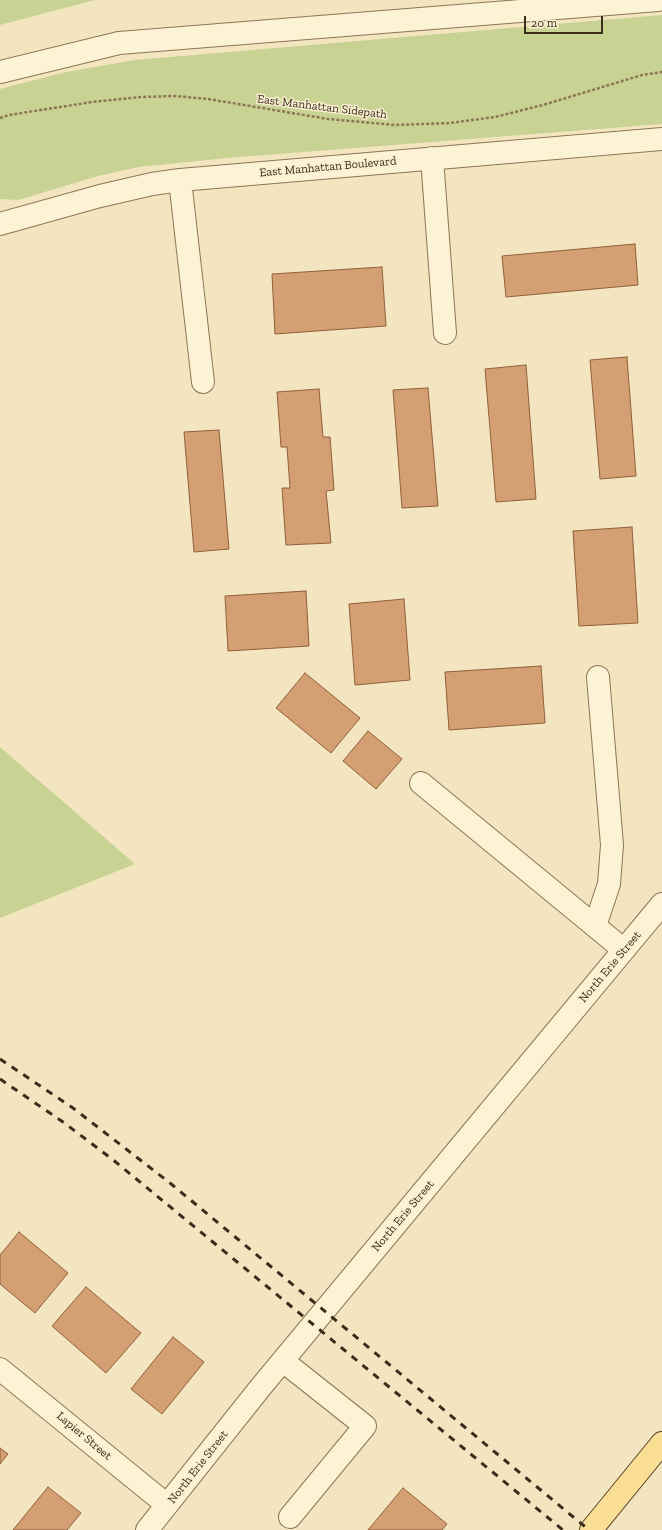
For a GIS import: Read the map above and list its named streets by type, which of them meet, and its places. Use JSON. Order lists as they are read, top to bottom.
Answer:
{
  "streets": {
    "street": ["East Manhattan Boulevard", "North Erie Street", "Lapier Street"],
    "path": ["East Manhattan Sidepath"]
  },
  "crossings": [
    ["North Erie Street", "Lapier Street"]
  ],
  "scale_bar": "20 m"
}
